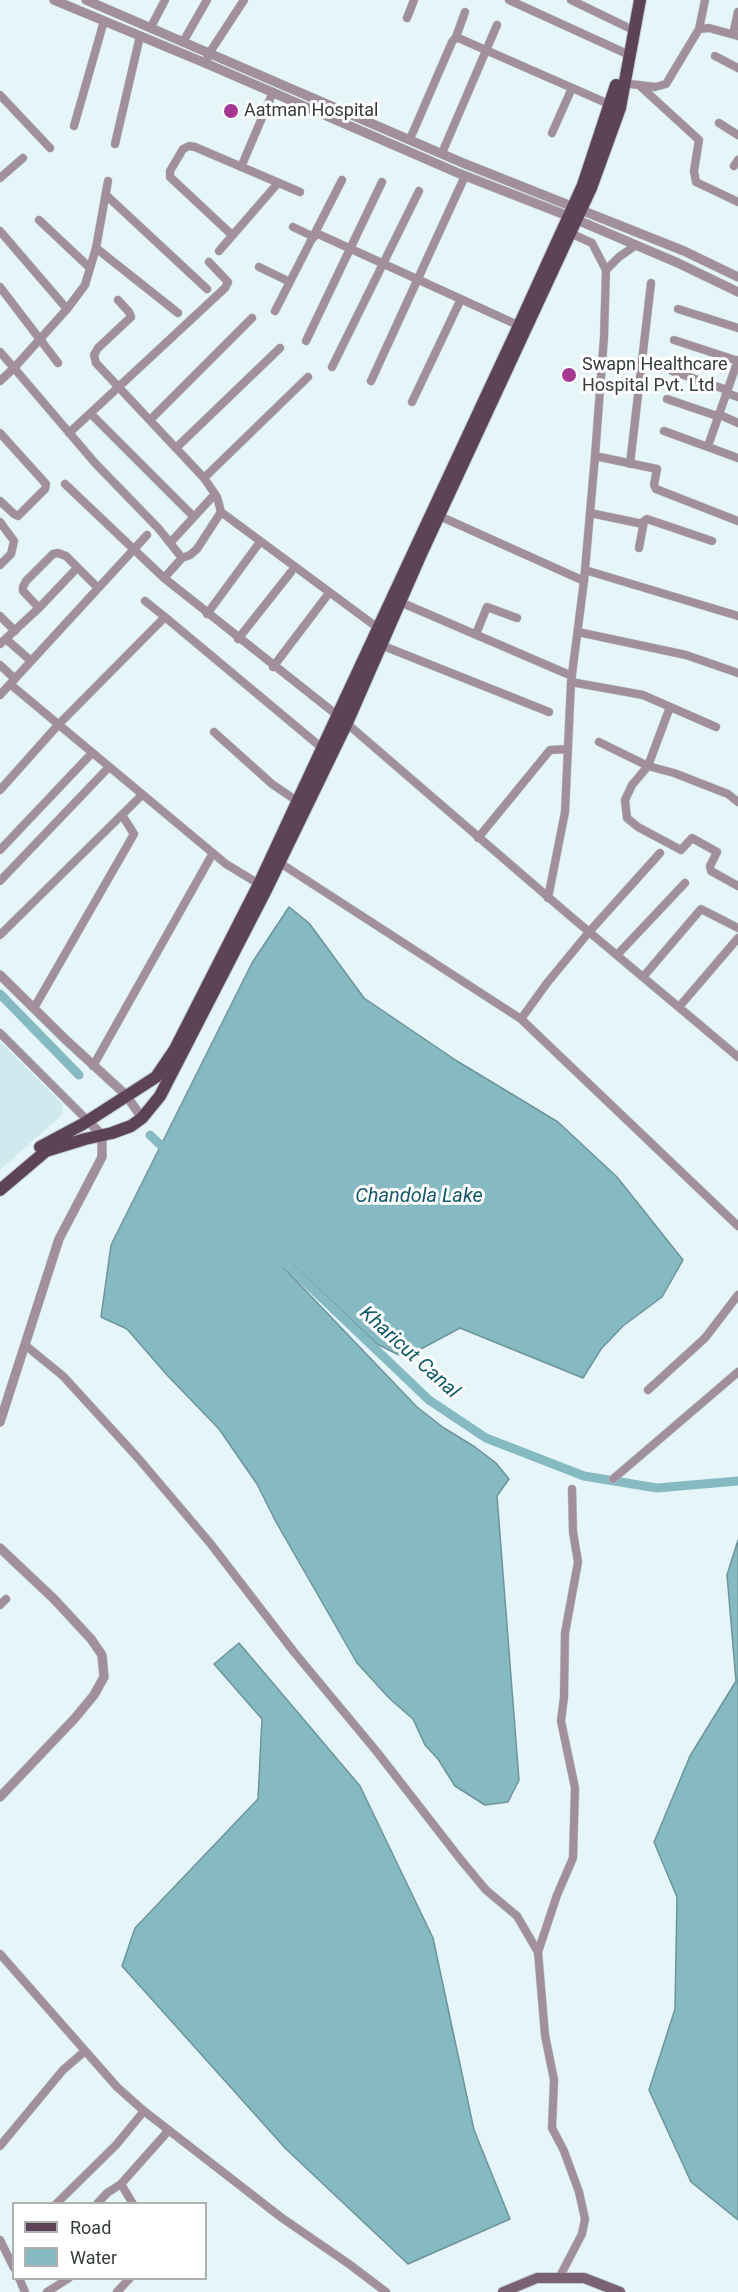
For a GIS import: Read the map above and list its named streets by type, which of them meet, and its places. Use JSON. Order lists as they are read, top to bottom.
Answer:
{
  "water": ["Chandola Lake", "Kharicut Canal"],
  "places": ["Aatman Hospital", "Swapn Healthcare Hospital Pvt. Ltd"],
  "legend": ["Road", "Water"]
}
